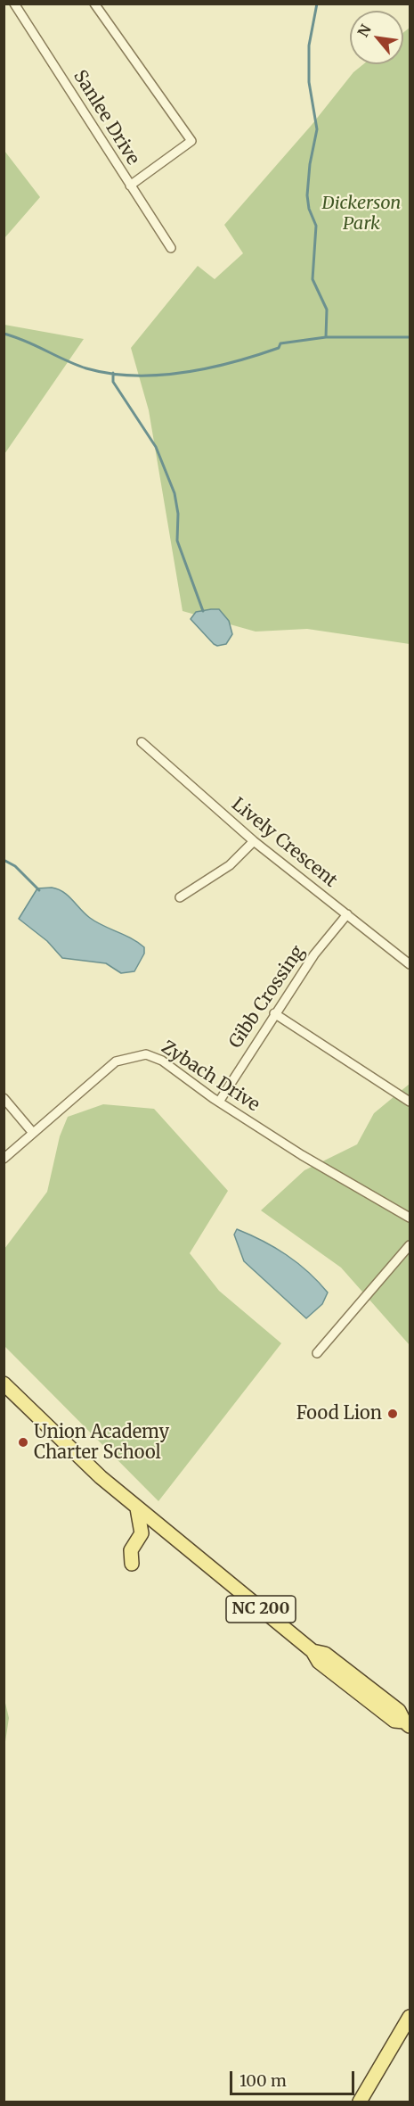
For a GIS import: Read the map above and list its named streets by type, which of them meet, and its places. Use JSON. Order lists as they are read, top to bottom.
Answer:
{
  "streets": {
    "main road": ["NC 200"],
    "street": [
      "Sanlee Drive",
      "Lively Crescent",
      "Gibb Crossing",
      "Zybach Drive"
    ]
  },
  "crossings": [
    ["Lively Crescent", "Gibb Crossing"],
    ["Gibb Crossing", "Zybach Drive"]
  ],
  "parks": ["Dickerson Park"],
  "places": ["Food Lion", "Union Academy Charter School"],
  "scale_bar": "100 m",
  "north": "top left"
}
